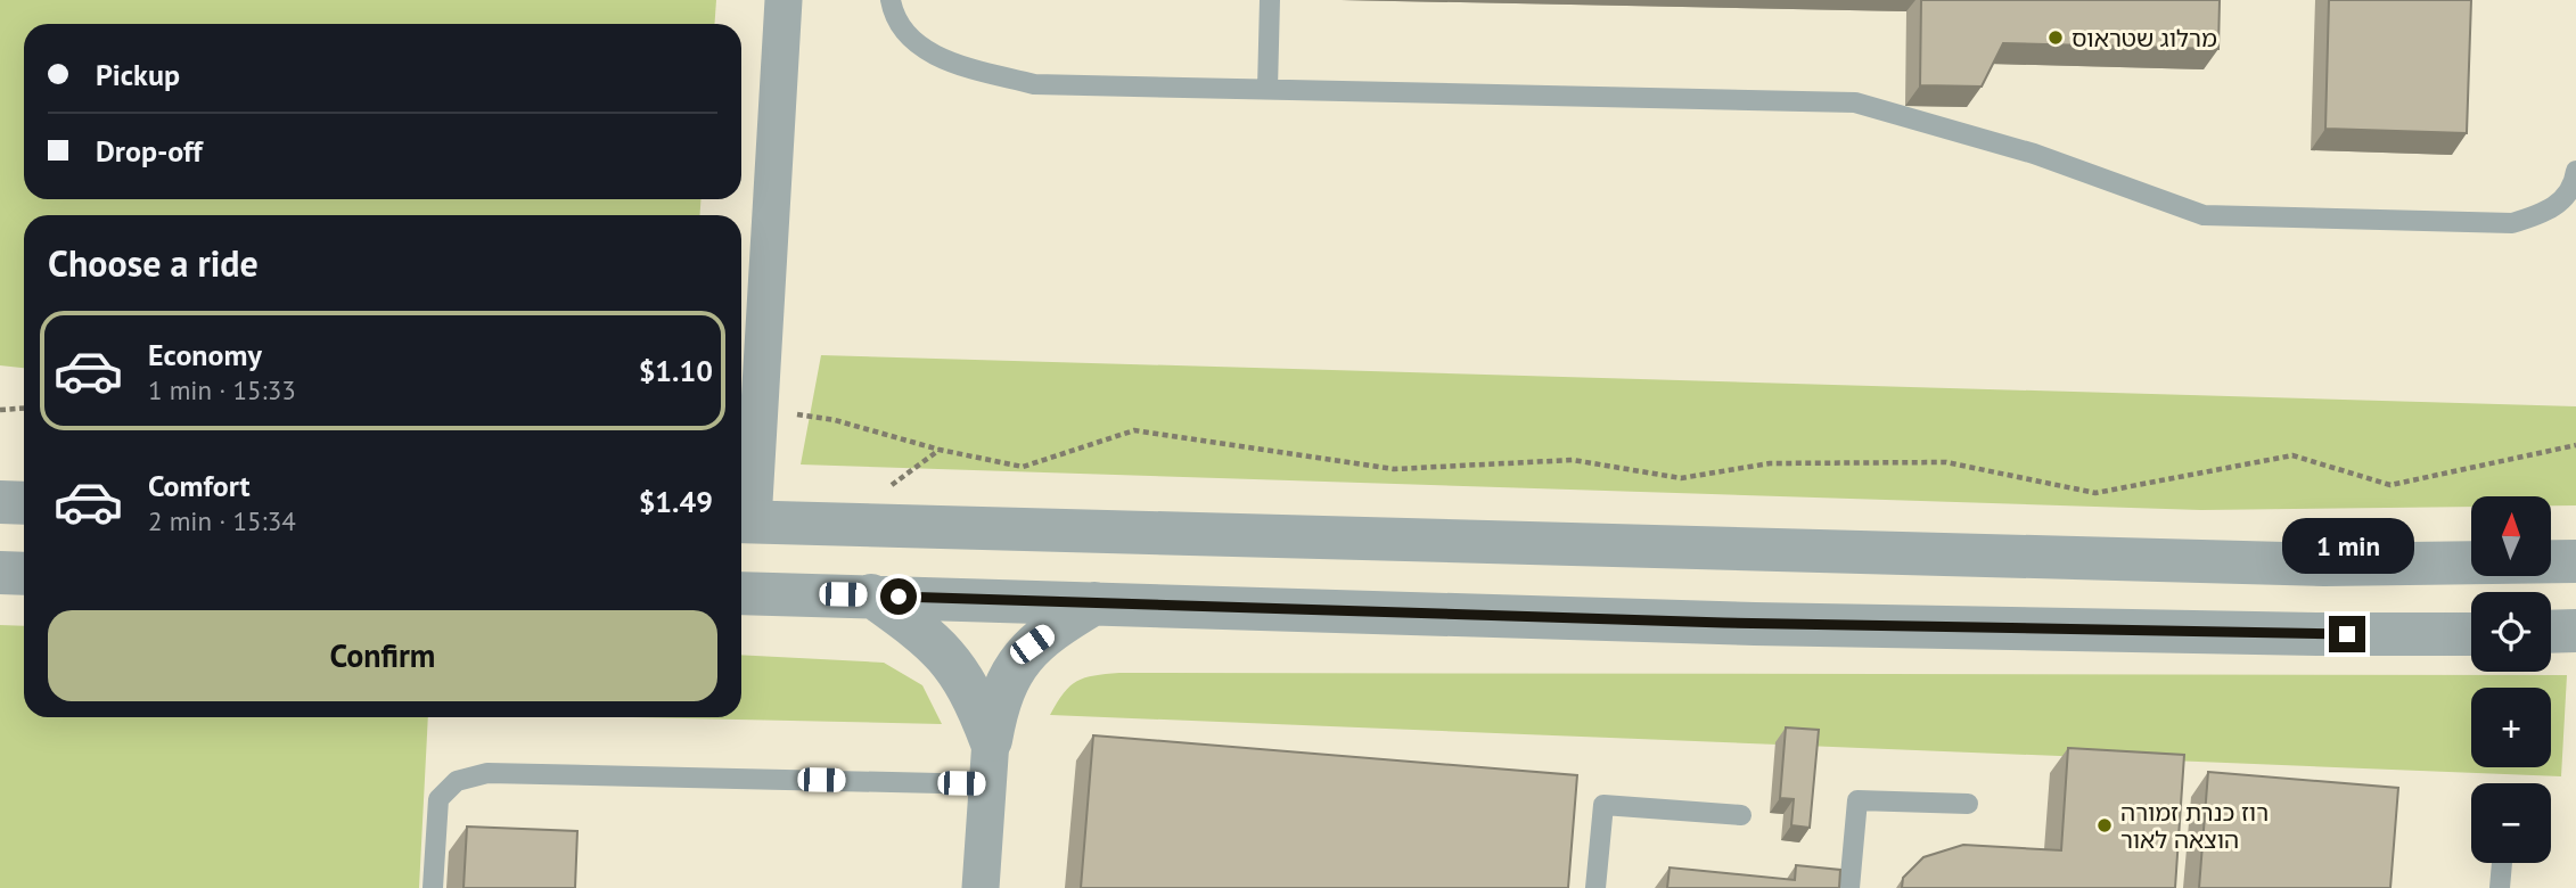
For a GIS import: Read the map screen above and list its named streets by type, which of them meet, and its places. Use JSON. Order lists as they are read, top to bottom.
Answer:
{
  "places": ["מרלוג שטראוס", "רוז כנרת זמורה הוצאה לאור"],
  "north": "top",
  "page": {
    "banner": ["Pickup", "Drop-off"],
    "heading": "Choose a ride",
    "list": [
      {
        "name": "Economy",
        "note": "1 min · 15:33",
        "value": "$1.10"
      },
      {
        "name": "Comfort",
        "note": "2 min · 15:34",
        "value": "$1.49"
      }
    ],
    "map_buttons": ["+", "−"],
    "bubble": "1 min",
    "buttons": "Confirm"
  }
}
